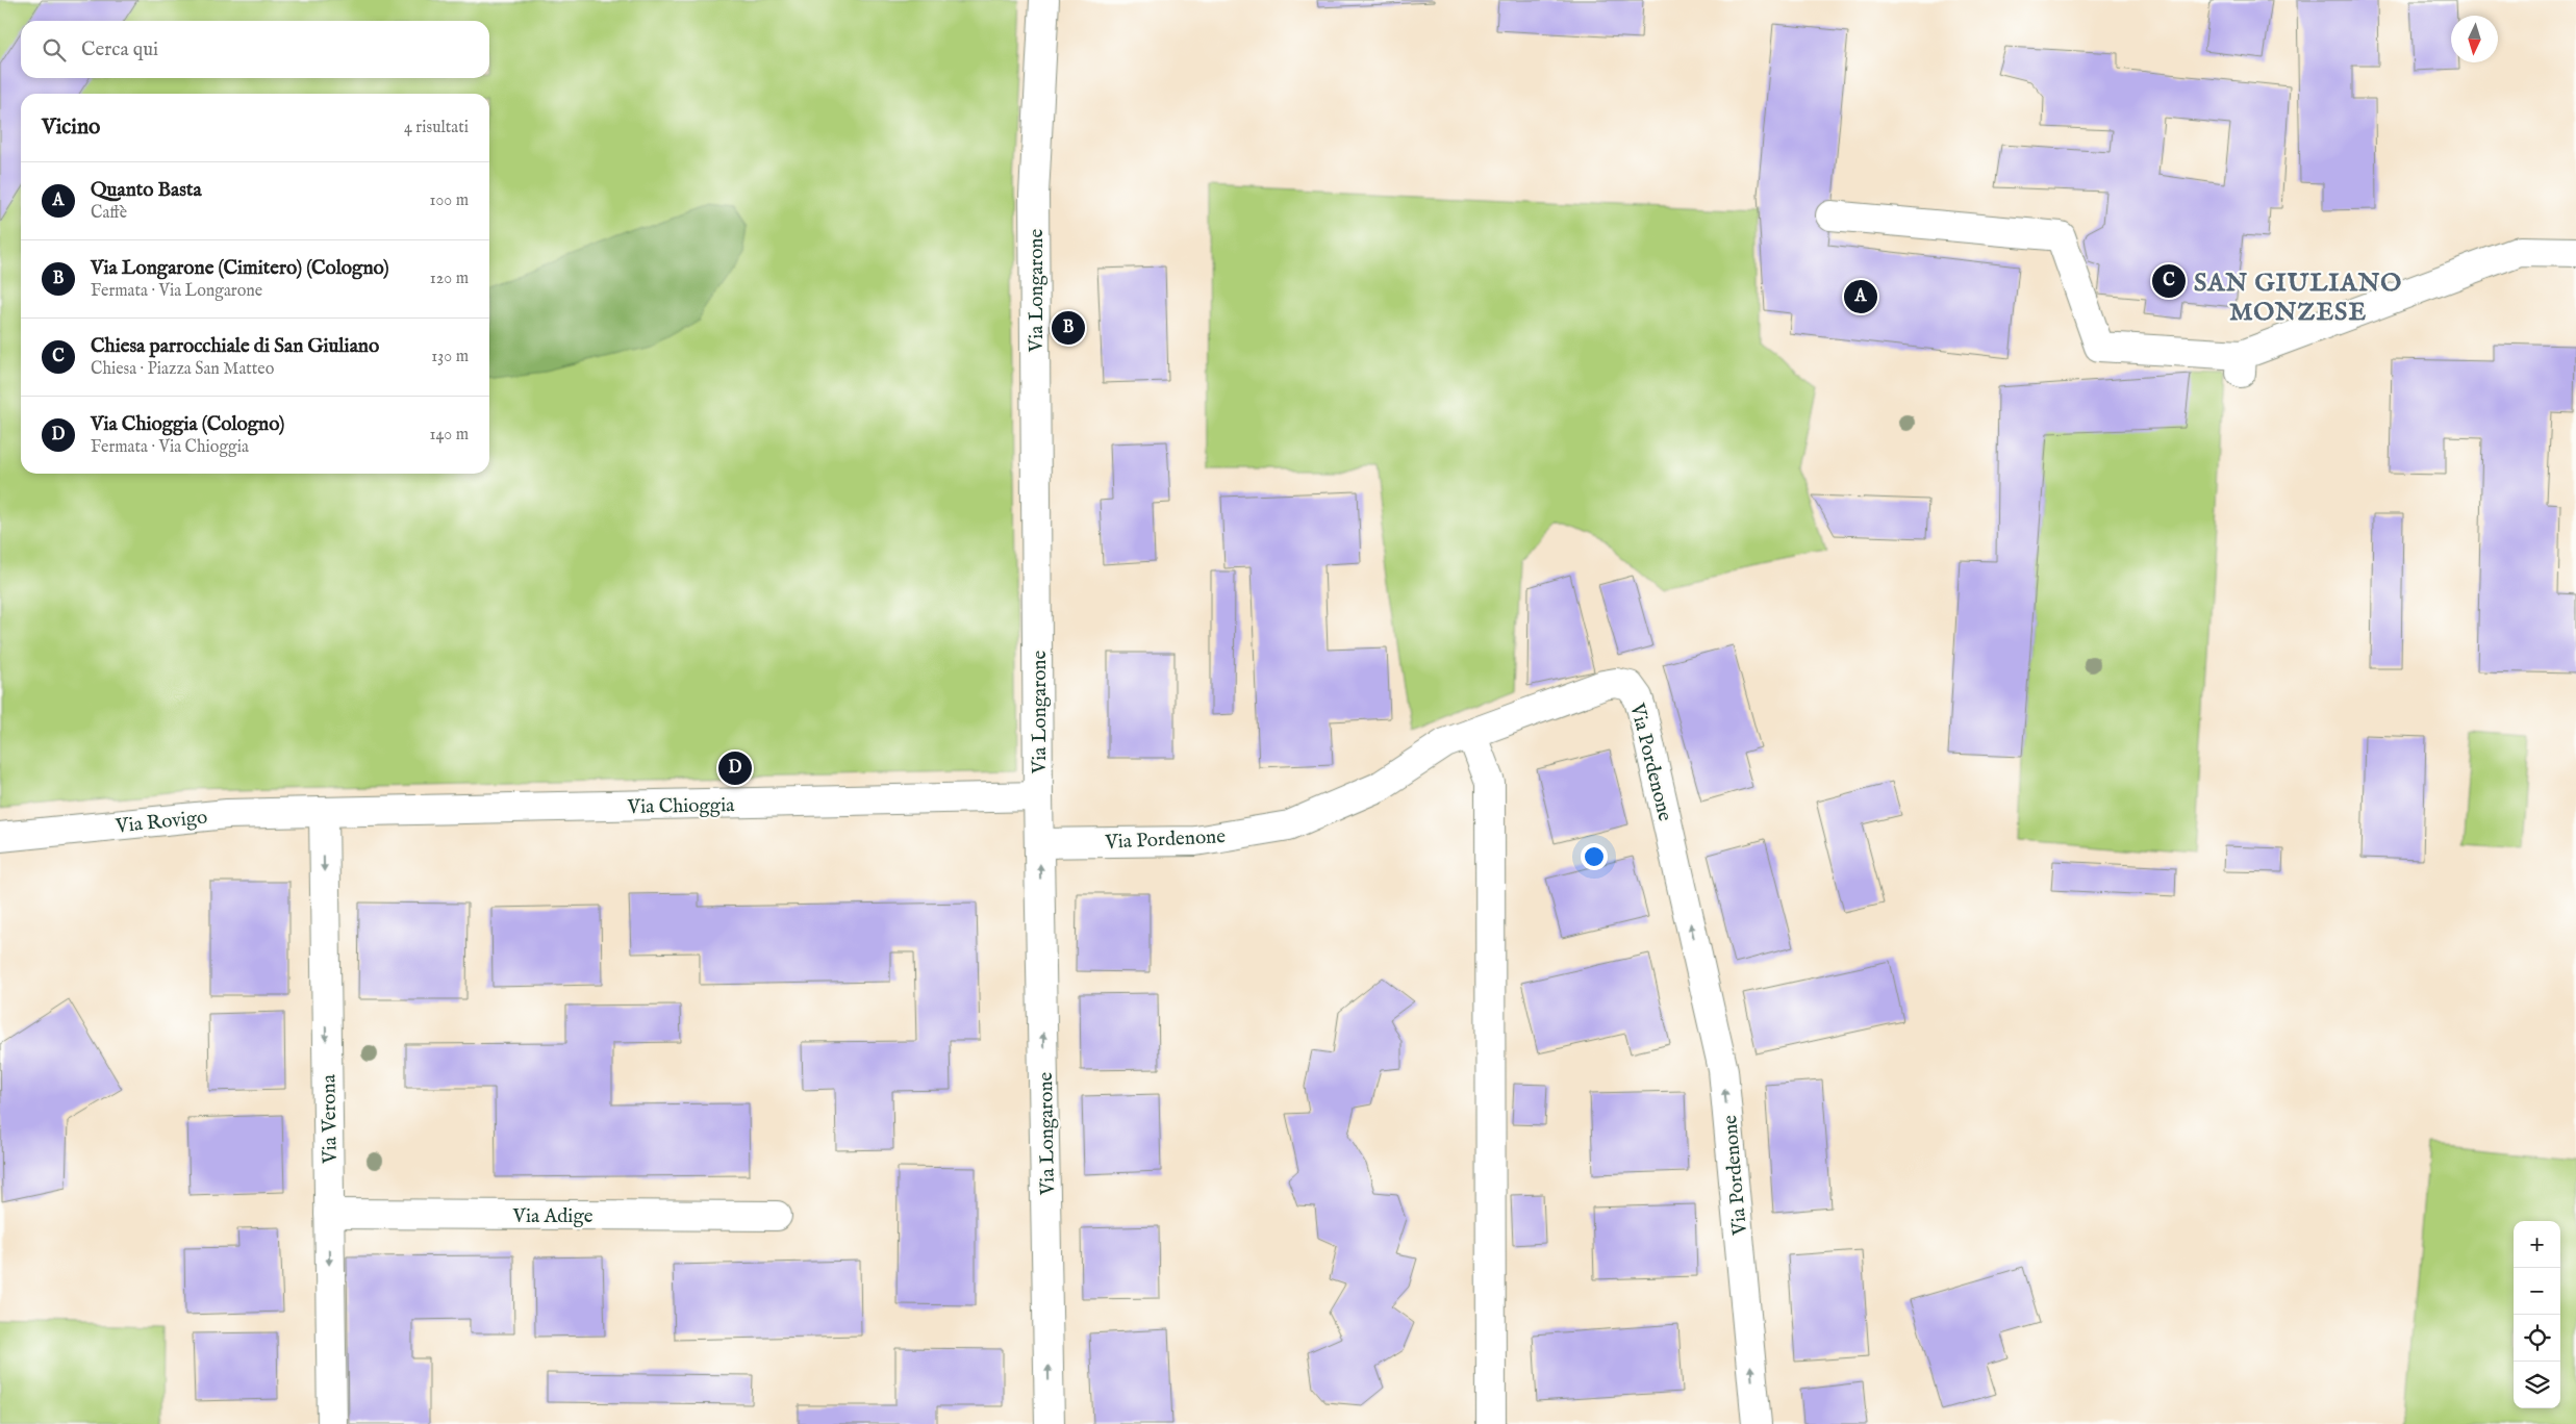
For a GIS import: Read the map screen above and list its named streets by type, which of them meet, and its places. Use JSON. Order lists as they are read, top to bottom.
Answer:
{
  "streets": {
    "street": [
      "Via Longarone",
      "Via Pordenone",
      "Via Chioggia",
      "Via Rovigo",
      "Via Verona",
      "Via Adige"
    ]
  },
  "crossings": [
    ["Via Longarone", "Via Pordenone"],
    ["Via Longarone", "Via Chioggia"],
    ["Via Chioggia", "Via Rovigo"],
    ["Via Chioggia", "Via Verona"],
    ["Via Rovigo", "Via Verona"],
    ["Via Verona", "Via Adige"]
  ],
  "one_way": ["Via Longarone", "Via Verona"],
  "districts": ["SAN GIULIANO MONZESE"],
  "north": "bottom",
  "page": {
    "search": "Cerca qui",
    "heading": ["Vicino", "4 risultati"],
    "list": [
      {
        "mark": "A",
        "name": "Quanto Basta",
        "note": "Caffè",
        "value": "100 m"
      },
      {
        "mark": "B",
        "name": "Via Longarone (Cimitero) (Cologno)",
        "note": "Fermata · Via Longarone",
        "value": "120 m"
      },
      {
        "mark": "C",
        "name": "Chiesa parrocchiale di San Giuliano",
        "note": "Chiesa · Piazza San Matteo",
        "value": "130 m"
      },
      {
        "mark": "D",
        "name": "Via Chioggia (Cologno)",
        "note": "Fermata · Via Chioggia",
        "value": "140 m"
      }
    ],
    "pins": [
      "C",
      "A",
      "B",
      "D"
    ],
    "map_buttons": ["+", "−"]
  }
}
